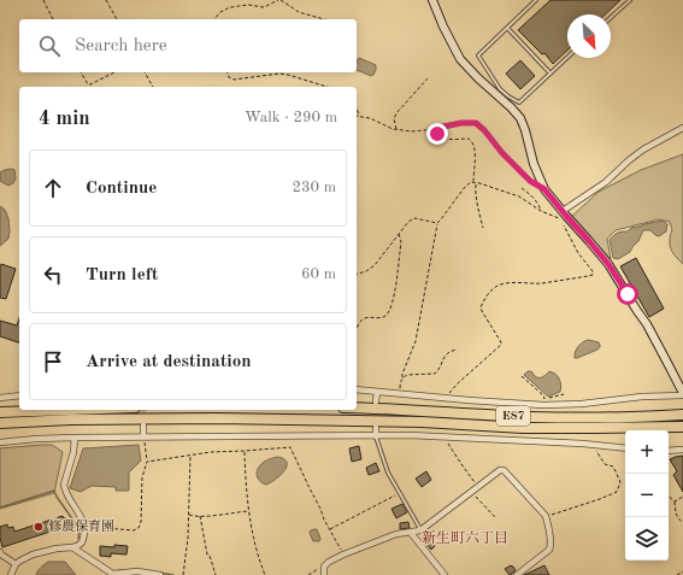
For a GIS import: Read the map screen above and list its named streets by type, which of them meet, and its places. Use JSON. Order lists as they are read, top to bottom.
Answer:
{
  "streets": {
    "highway": ["E87"]
  },
  "districts": ["新生町六丁目"],
  "places": ["修農保育園"],
  "north": "bottom right",
  "page": {
    "search": "Search here",
    "heading": ["4 min", "Walk · 290 m"],
    "list": [
      ["Continue", "230 m"],
      ["Turn left", "60 m"],
      "Arrive at destination"
    ],
    "map_buttons": ["+", "−"]
  }
}
